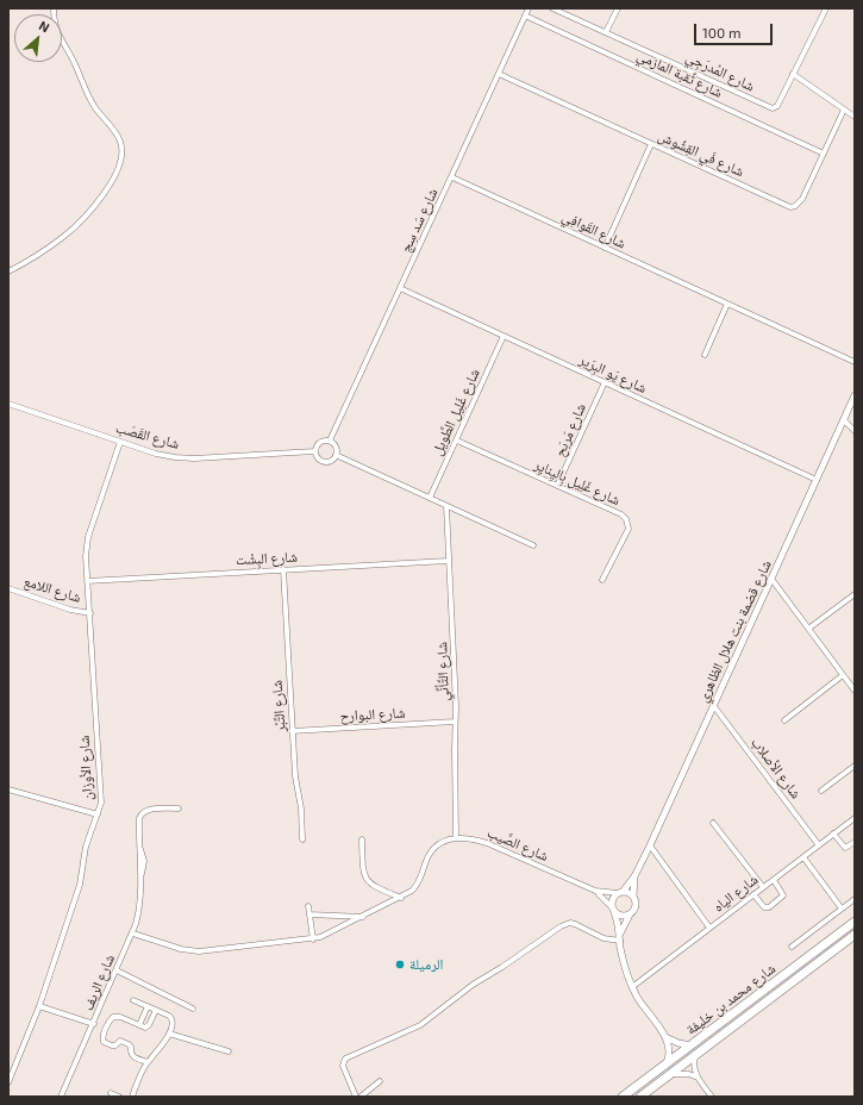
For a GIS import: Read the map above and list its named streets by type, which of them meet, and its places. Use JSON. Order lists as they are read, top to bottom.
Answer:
{
  "streets": {
    "highway": ["شارع محمد بن خليفة"],
    "street": [
      "شارع المُدرَجِي",
      "شارع ثُقبة المازمي",
      "شارع فَي القِشُوش",
      "شارع سَد سِج",
      "شارع القَوافِي",
      "شارع يَو البِرَير",
      "شارع غَلِيل الطَّويل",
      "شارع مَربَح",
      "شارع القَصَب",
      "شارع غَلِيل بِاليِنايِر",
      "شارع البِشْت",
      "شارع اللامع",
      "شارع قضمة بنت هلال الظاهري",
      "شارع التَّأنِّي",
      "شارع التِّبْر",
      "شارع البوارح",
      "شارع الأوزان",
      "شارع الأصلاب",
      "شارع الصَّيب",
      "شارع الياه",
      "شارع الريف"
    ]
  },
  "crossings": [
    ["شارع ثُقبة المازمي", "شارع فَي القِشُوش"],
    ["شارع ثُقبة المازمي", "شارع سَد سِج"],
    ["شارع فَي القِشُوش", "شارع سَد سِج"],
    ["شارع سَد سِج", "شارع القَوافِي"],
    ["شارع سَد سِج", "شارع يَو البِرَير"],
    ["شارع سَد سِج", "شارع القَصَب"],
    ["شارع يَو البِرَير", "شارع غَلِيل الطَّويل"],
    ["شارع يَو البِرَير", "شارع مَربَح"],
    ["شارع يَو البِرَير", "شارع قضمة بنت هلال الظاهري"],
    ["شارع غَلِيل الطَّويل", "شارع غَلِيل بِاليِنايِر"],
    ["شارع مَربَح", "شارع غَلِيل بِاليِنايِر"],
    ["شارع القَصَب", "شارع الأوزان"],
    ["شارع البِشْت", "شارع التَّأنِّي"],
    ["شارع البِشْت", "شارع التِّبْر"],
    ["شارع البِشْت", "شارع الأوزان"],
    ["شارع اللامع", "شارع الأوزان"],
    ["شارع قضمة بنت هلال الظاهري", "شارع الأصلاب"],
    ["شارع قضمة بنت هلال الظاهري", "شارع الصَّيب"],
    ["شارع التَّأنِّي", "شارع البوارح"],
    ["شارع التَّأنِّي", "شارع الصَّيب"],
    ["شارع التِّبْر", "شارع البوارح"],
    ["شارع الأصلاب", "شارع الياه"]
  ],
  "places": ["الرميلة"],
  "scale_bar": "100 m",
  "north": "top right"
}
